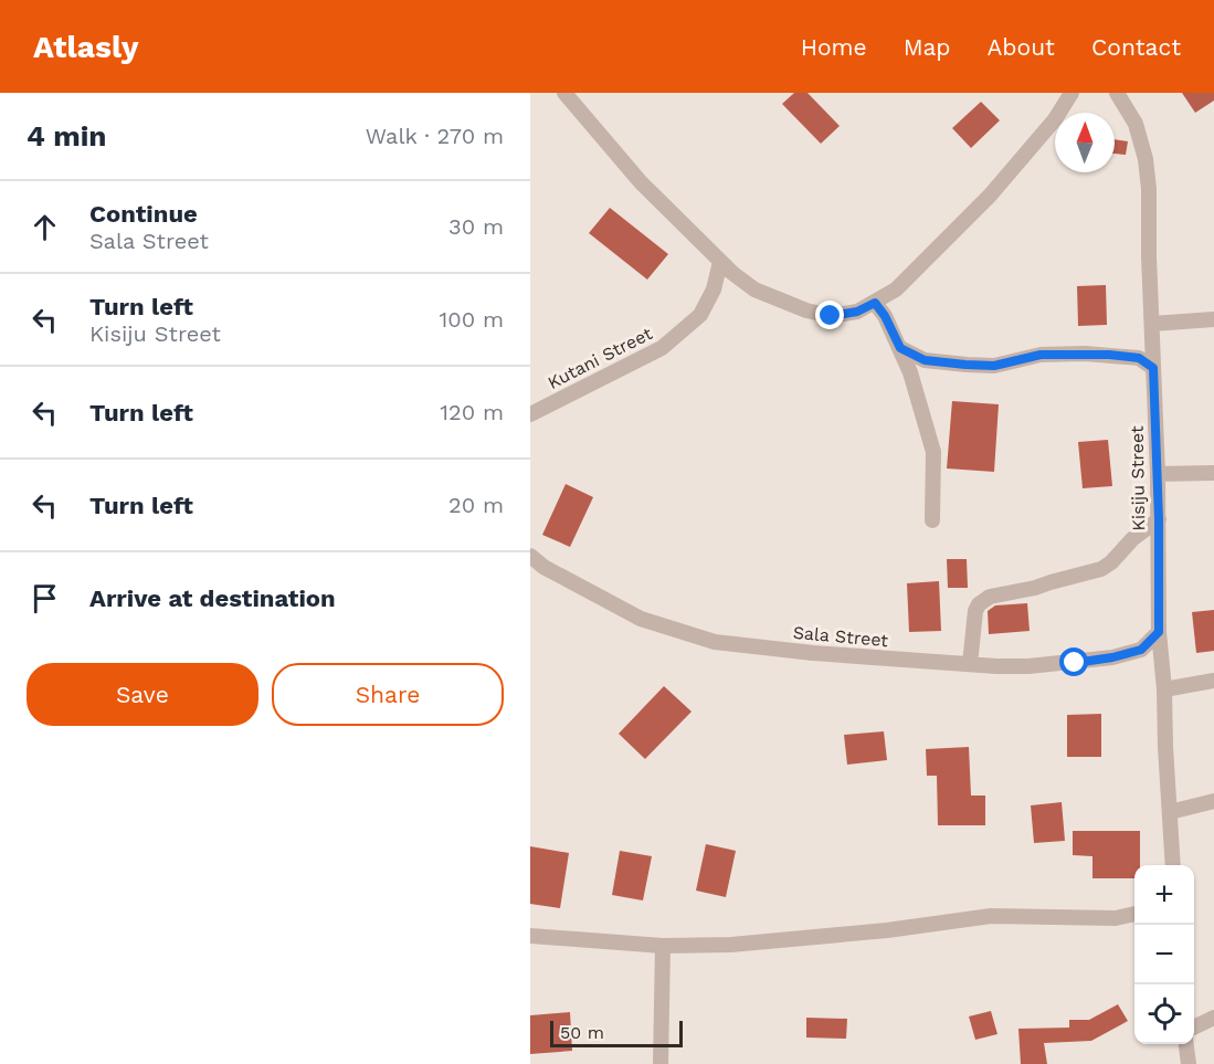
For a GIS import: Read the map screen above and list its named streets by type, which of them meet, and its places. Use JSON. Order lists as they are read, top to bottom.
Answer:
{
  "streets": {
    "street": ["Kutani Street", "Kisiju Street", "Sala Street"]
  },
  "crossings": [
    ["Kisiju Street", "Sala Street"]
  ],
  "scale_bar": "50 m",
  "north": "top",
  "page": {
    "header": "Atlasly",
    "nav": [
      "Home",
      "Map",
      "About",
      "Contact"
    ],
    "heading": ["4 min", "Walk · 270 m"],
    "list": [
      ["Continue", "Sala Street", "30 m"],
      ["Turn left", "Kisiju Street", "100 m"],
      ["Turn left", "120 m"],
      ["Turn left", "20 m"],
      "Arrive at destination"
    ],
    "buttons": ["Save", "Share"],
    "map_buttons": ["+", "−"],
    "scale": "50 m"
  }
}
